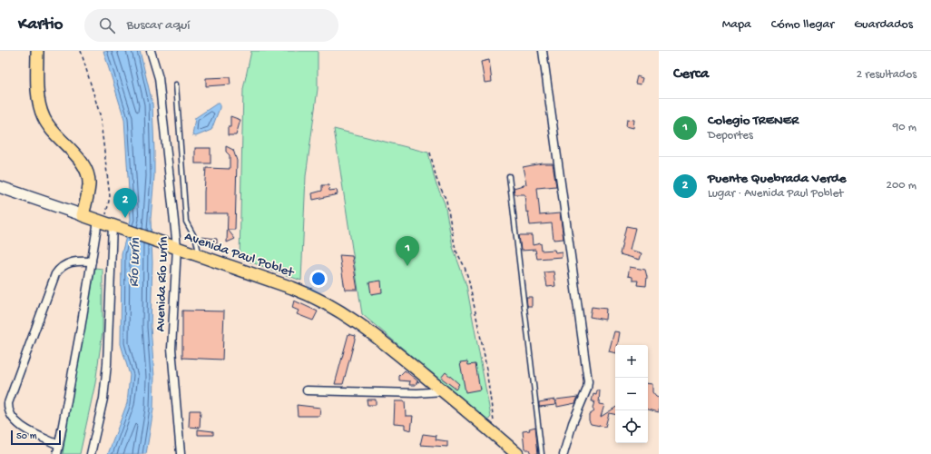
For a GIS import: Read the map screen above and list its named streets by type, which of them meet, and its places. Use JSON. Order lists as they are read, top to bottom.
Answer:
{
  "streets": {
    "main road": ["Avenida Paul Poblet"],
    "street": ["Avenida Río Lurín"]
  },
  "crossings": [
    ["Avenida Paul Poblet", "Avenida Río Lurín"]
  ],
  "water": ["Río Lurín"],
  "scale_bar": "50 m",
  "page": {
    "header": "Kartio",
    "search": "Buscar aquí",
    "nav": ["Mapa", "Cómo llegar", "Guardados"],
    "heading": ["Cerca", "2 resultados"],
    "list": [
      {
        "mark": "1",
        "name": "Colegio TRENER",
        "note": "Deportes",
        "value": "90 m"
      },
      {
        "mark": "2",
        "name": "Puente Quebrada Verde",
        "note": "Lugar · Avenida Paul Poblet",
        "value": "200 m"
      }
    ],
    "pins": ["2", "1"],
    "map_buttons": ["+", "−"],
    "scale": "50 m"
  }
}
